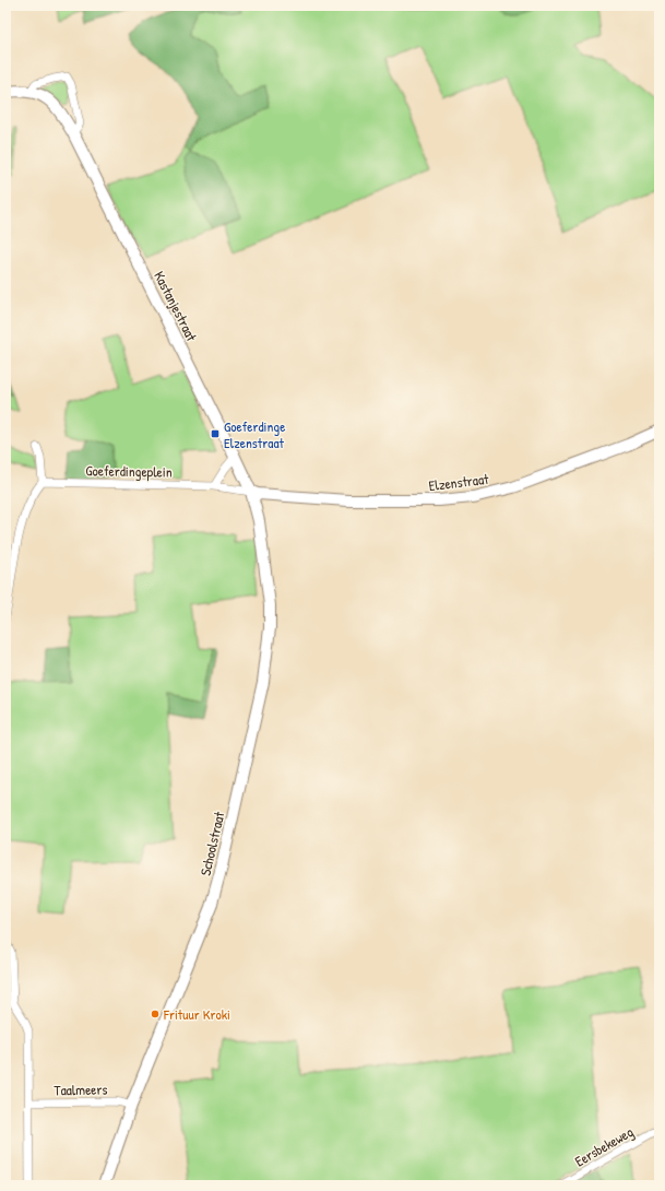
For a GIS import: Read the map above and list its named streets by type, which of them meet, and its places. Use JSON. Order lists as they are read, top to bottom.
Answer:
{
  "streets": {
    "street": [
      "Kastanjestraat",
      "Goeferdingeplein",
      "Elzenstraat",
      "Schoolstraat",
      "Taalmeers",
      "Eersbekeweg"
    ]
  },
  "crossings": [
    ["Kastanjestraat", "Goeferdingeplein"],
    ["Kastanjestraat", "Elzenstraat"],
    ["Kastanjestraat", "Schoolstraat"],
    ["Goeferdingeplein", "Elzenstraat"],
    ["Goeferdingeplein", "Schoolstraat"],
    ["Elzenstraat", "Schoolstraat"],
    ["Schoolstraat", "Taalmeers"]
  ],
  "places": {
    "transit": ["Goeferdinge Elzenstraat"],
    "other": ["Frituur Kroki"]
  }
}
